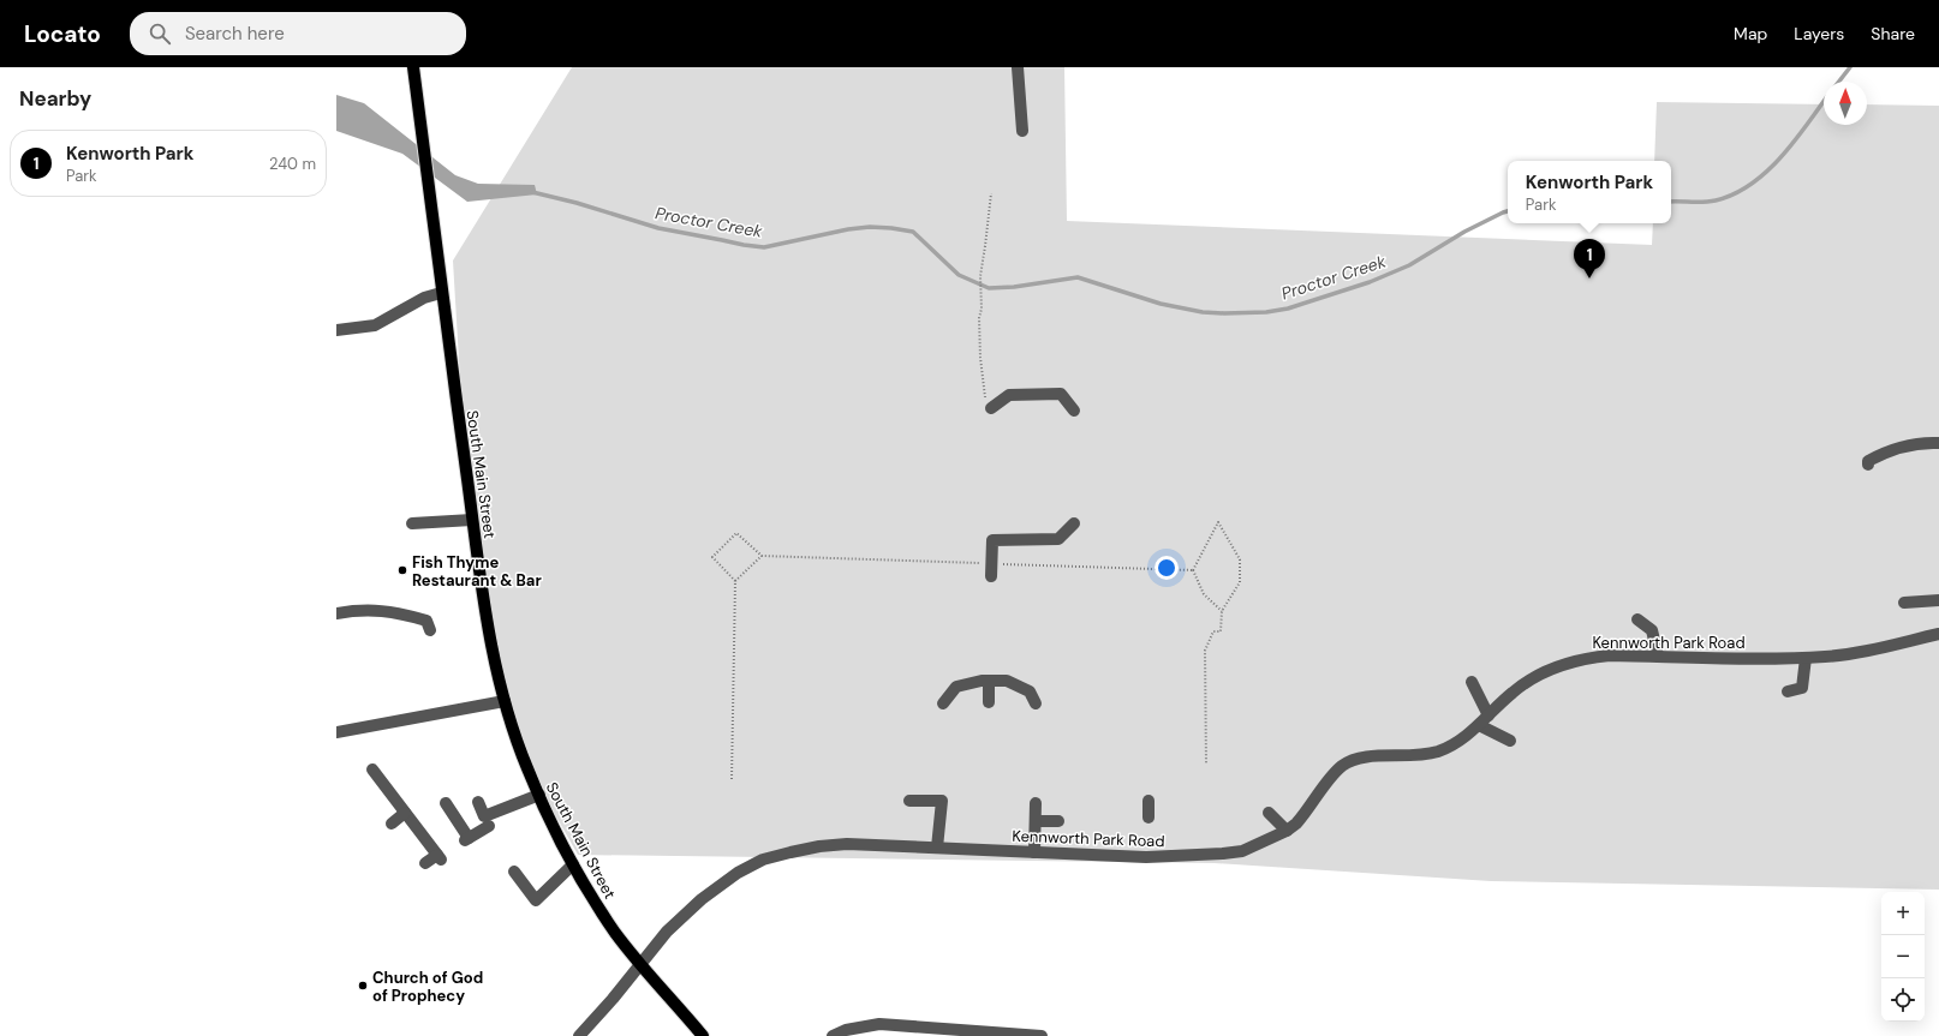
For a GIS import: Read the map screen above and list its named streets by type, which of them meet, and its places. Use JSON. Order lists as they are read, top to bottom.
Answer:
{
  "streets": {
    "main road": ["South Main Street"],
    "street": ["Kennworth Park Road"]
  },
  "crossings": [
    ["South Main Street", "Kennworth Park Road"]
  ],
  "water": ["Proctor Creek"],
  "places": ["Fish Thyme Restaurant & Bar", "Church of God of Prophecy"],
  "north": "top",
  "page": {
    "header": "Locato",
    "search": "Search here",
    "nav": ["Map", "Layers", "Share"],
    "heading": "Nearby",
    "list": [
      {
        "mark": "1",
        "name": "Kenworth Park",
        "note": "Park",
        "value": "240 m"
      }
    ],
    "popup": ["Kenworth Park", "Park"],
    "pins": "1",
    "map_buttons": ["+", "−"]
  }
}
